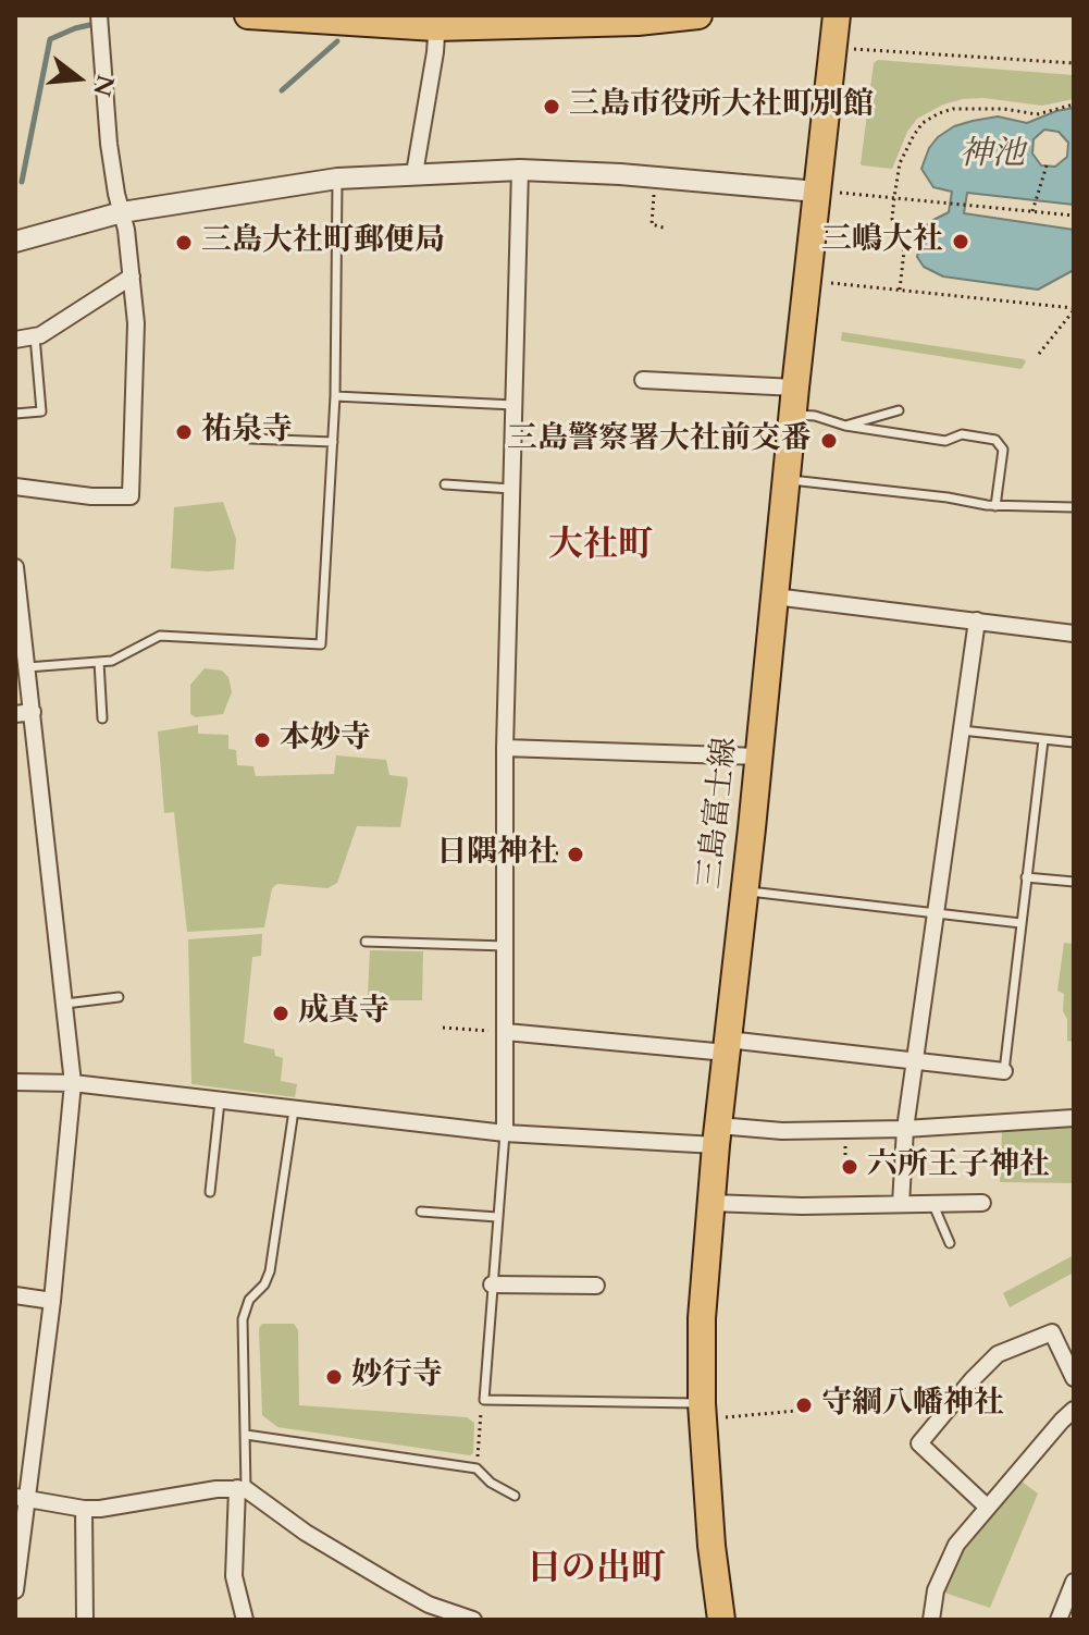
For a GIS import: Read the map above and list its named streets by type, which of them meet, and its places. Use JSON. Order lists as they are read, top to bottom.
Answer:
{
  "streets": {
    "main road": ["三島富士線"]
  },
  "districts": ["大社町", "日の出町"],
  "water": ["神池"],
  "places": [
    "三島市役所大社町別館",
    "三嶋大社",
    "三島大社町郵便局",
    "祐泉寺",
    "三島警察署大社前交番",
    "本妙寺",
    "日隅神社",
    "成真寺",
    "六所王子神社",
    "妙行寺",
    "守綱八幡神社"
  ],
  "north": "right"
}
